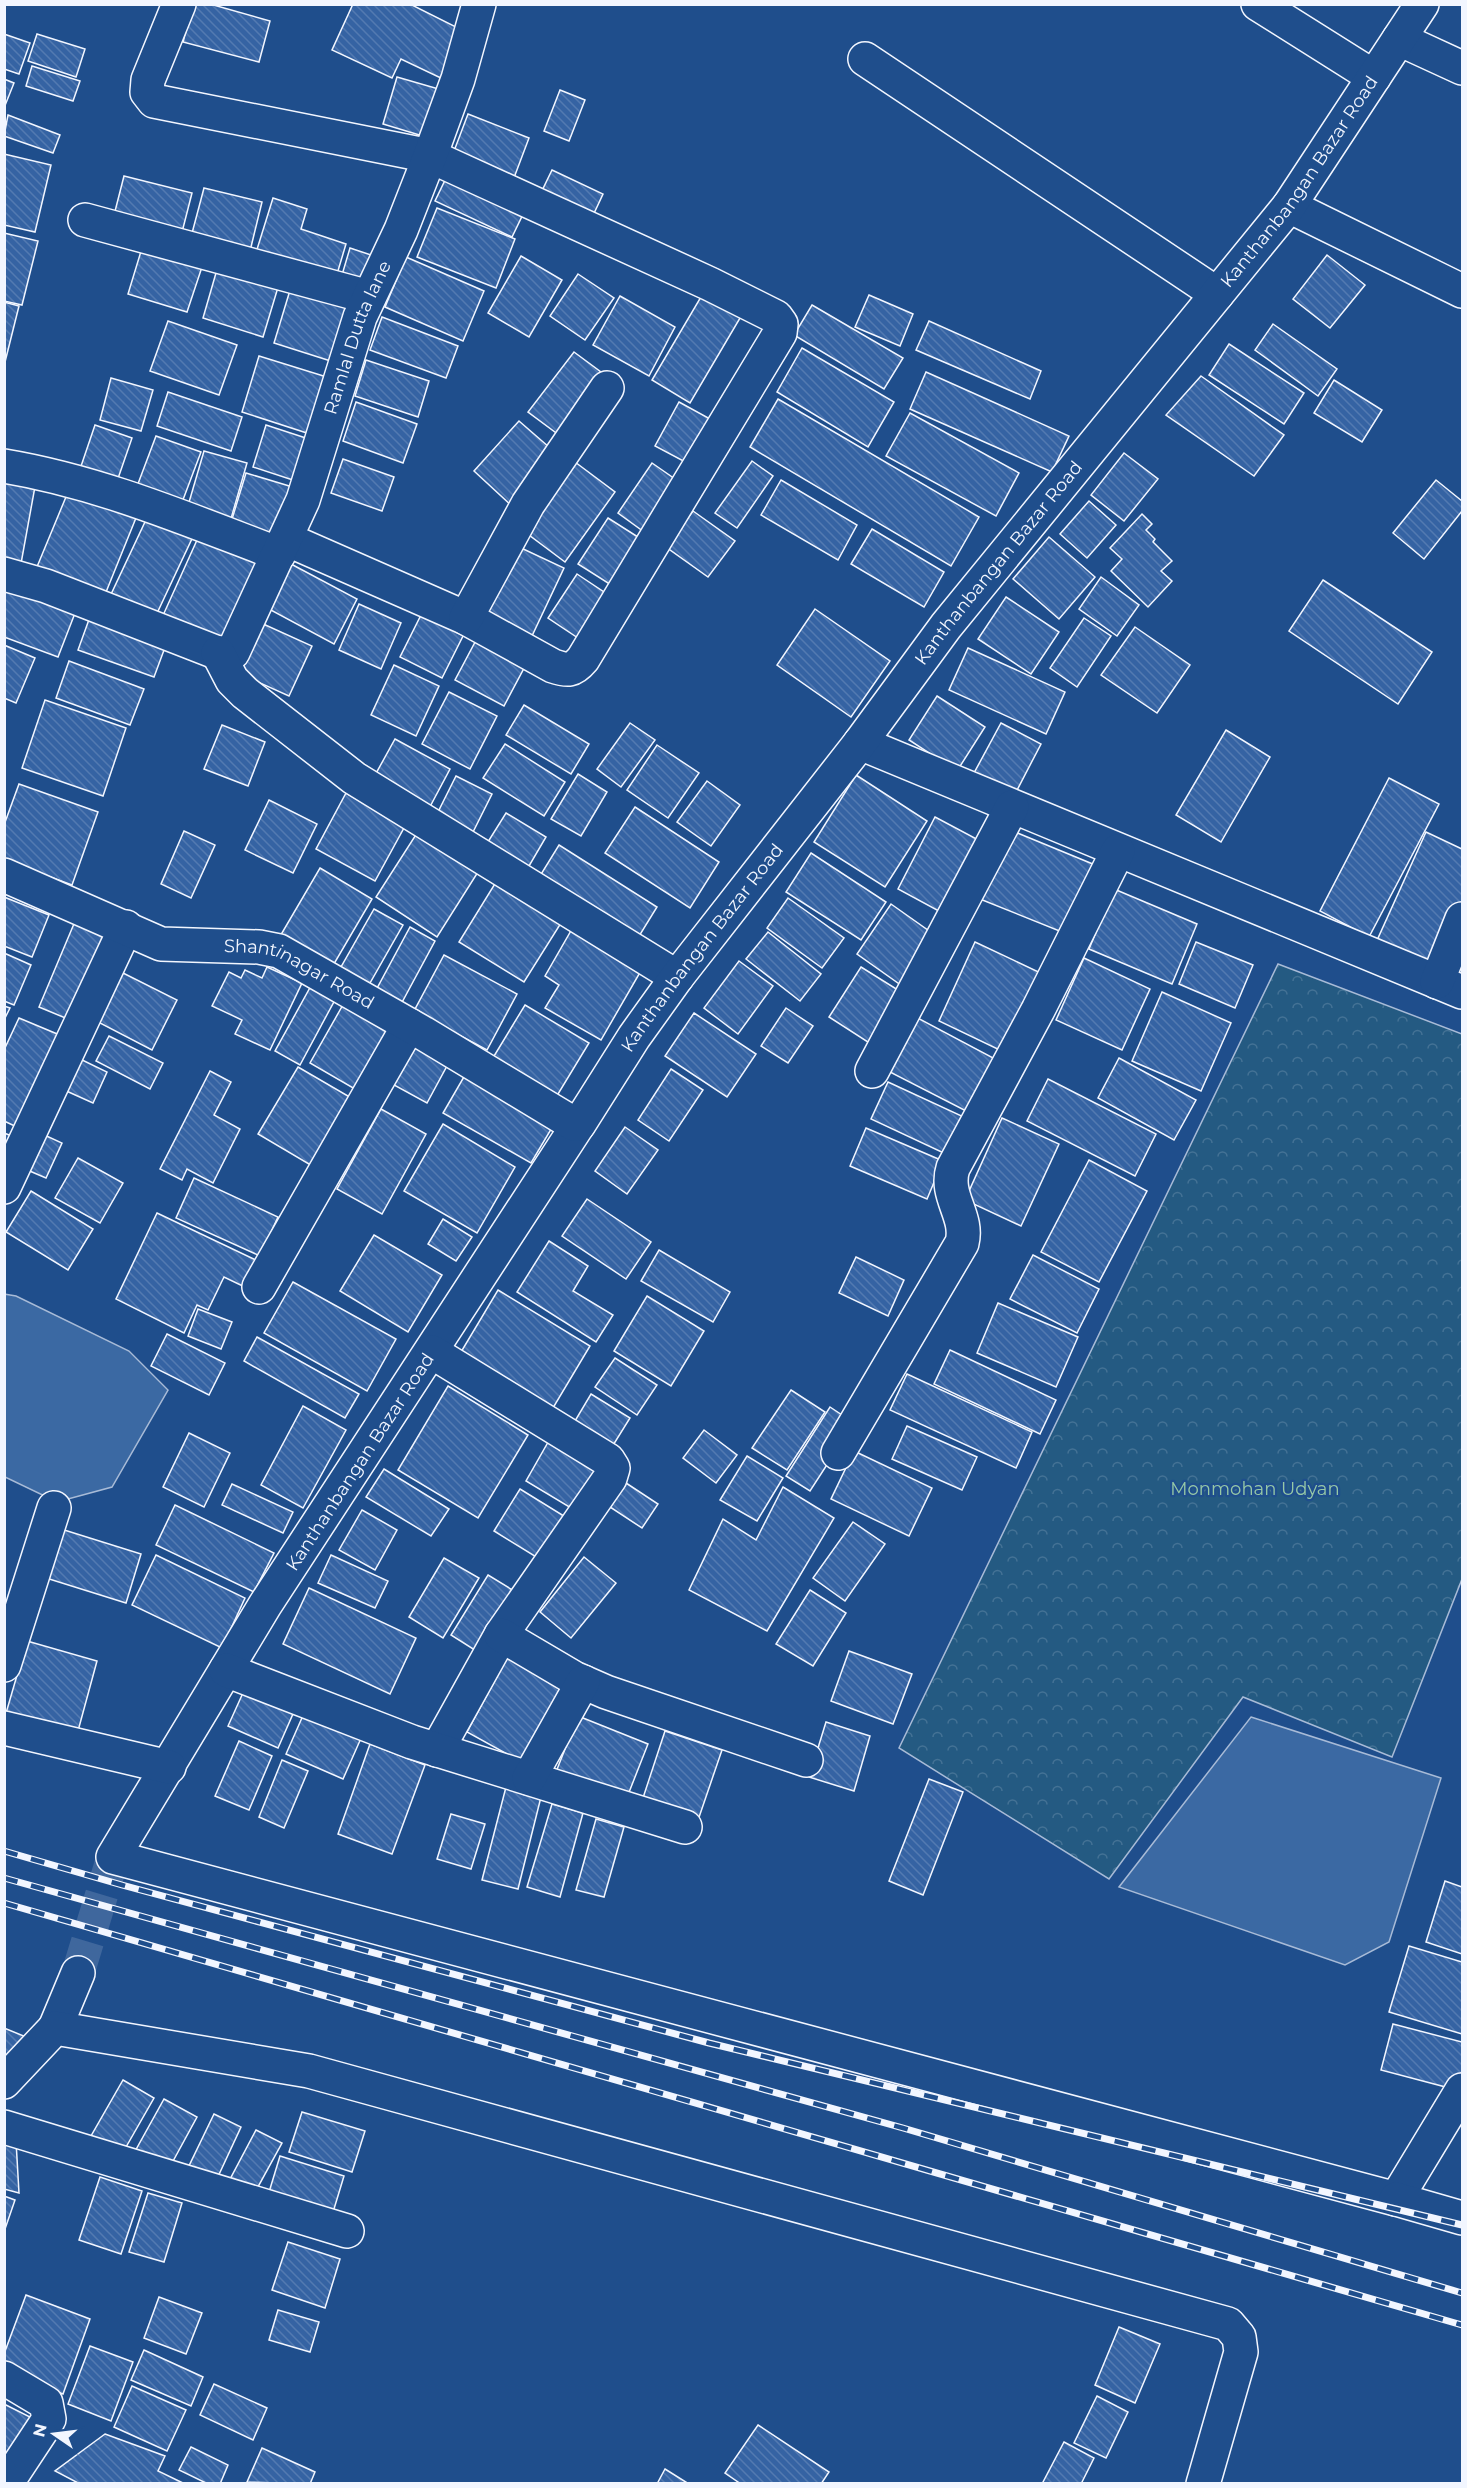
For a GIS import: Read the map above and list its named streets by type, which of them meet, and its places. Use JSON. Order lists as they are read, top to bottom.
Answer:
{
  "streets": {
    "street": ["Kanthanbangan Bazar Road", "Ramlal Dutta lane", "Shantinagar Road"]
  },
  "crossings": [
    ["Kanthanbangan Bazar Road", "Shantinagar Road"]
  ],
  "parks": ["Monmohan Udyan"],
  "north": "left"
}
